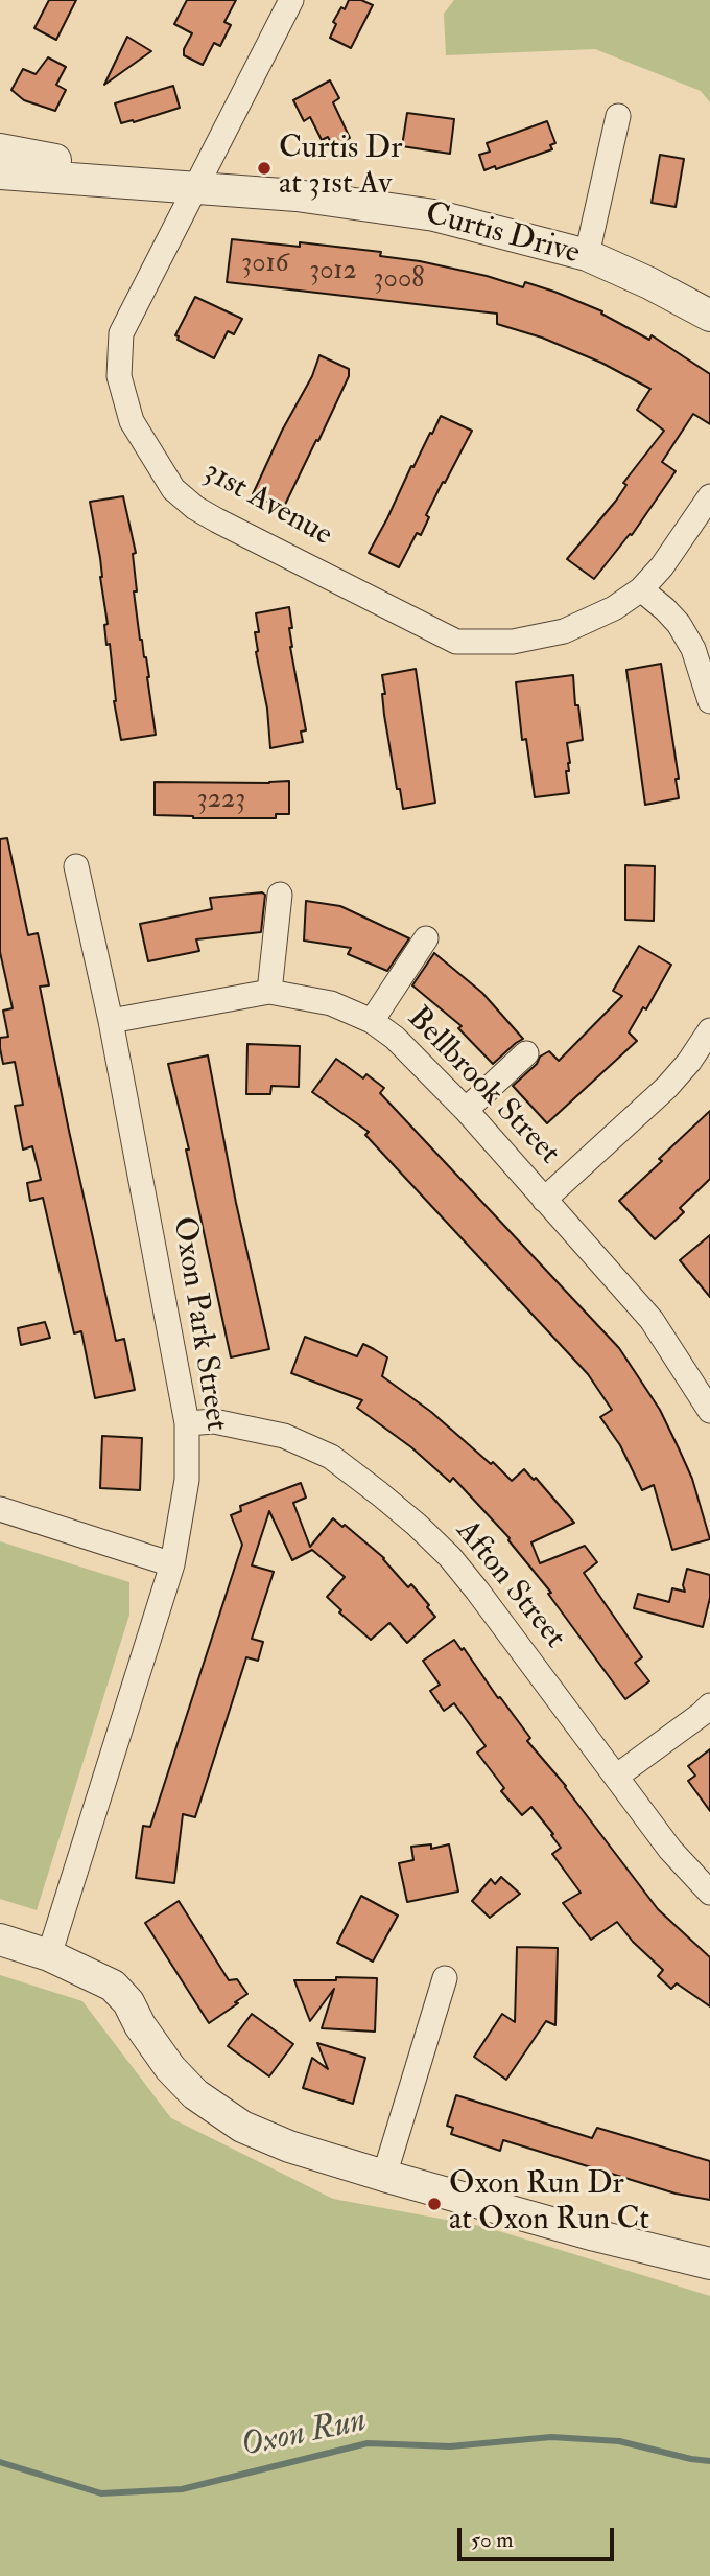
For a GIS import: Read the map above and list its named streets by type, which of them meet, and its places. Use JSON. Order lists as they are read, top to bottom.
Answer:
{
  "streets": {
    "street": [
      "Curtis Drive",
      "31st Avenue",
      "Bellbrook Street",
      "Oxon Park Street",
      "Afton Street"
    ]
  },
  "crossings": [
    ["Curtis Drive", "31st Avenue"],
    ["Bellbrook Street", "Oxon Park Street"],
    ["Oxon Park Street", "Afton Street"]
  ],
  "water": ["Oxon Run"],
  "places": ["Curtis Dr at 31st Av", "Oxon Run Dr at Oxon Run Ct"],
  "house_numbers": [
    "3016",
    "3012",
    "3008",
    "3223"
  ],
  "scale_bar": "50 m"
}
